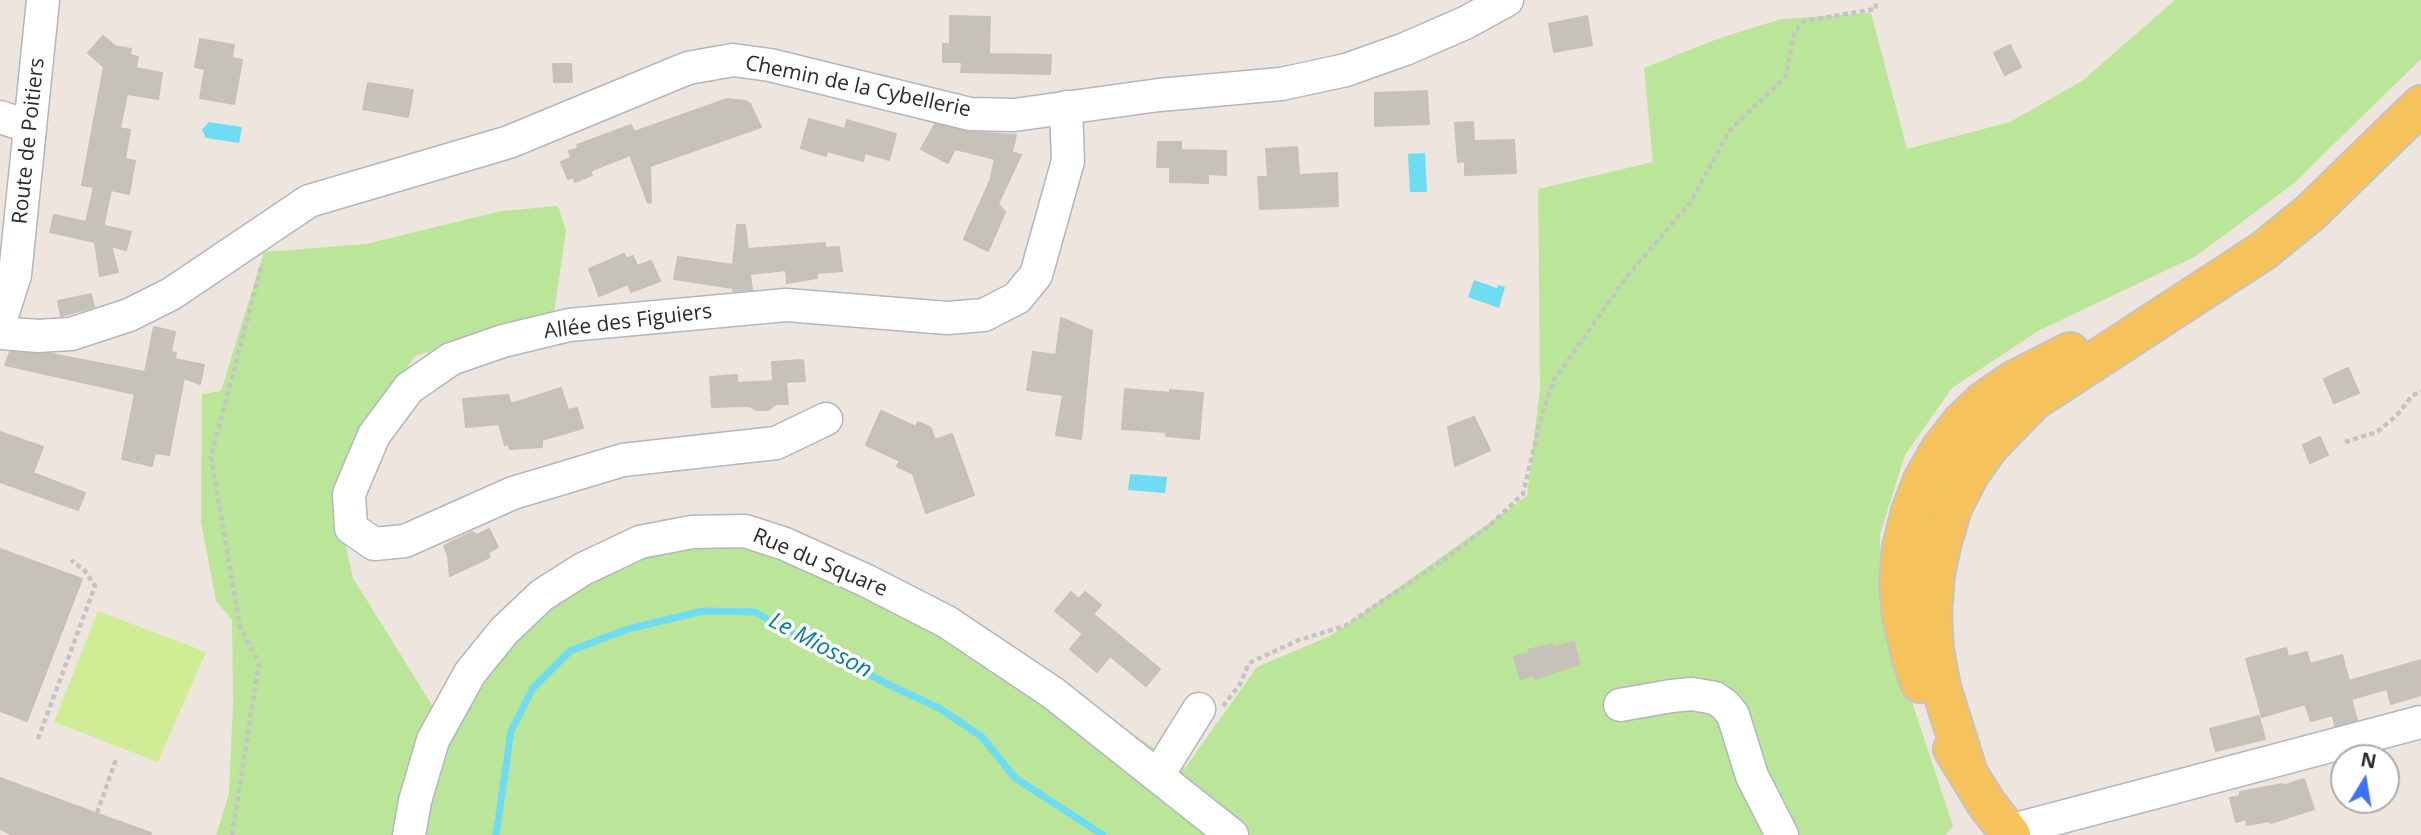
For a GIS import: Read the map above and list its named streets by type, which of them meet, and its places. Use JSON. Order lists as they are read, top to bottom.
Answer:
{
  "streets": {
    "street": [
      "Chemin de la Cybellerie",
      "Route de Poitiers",
      "Allée des Figuiers",
      "Rue du Square"
    ]
  },
  "crossings": [
    ["Chemin de la Cybellerie", "Allée des Figuiers"]
  ],
  "water": ["Le Miosson"],
  "north": "top"
}
